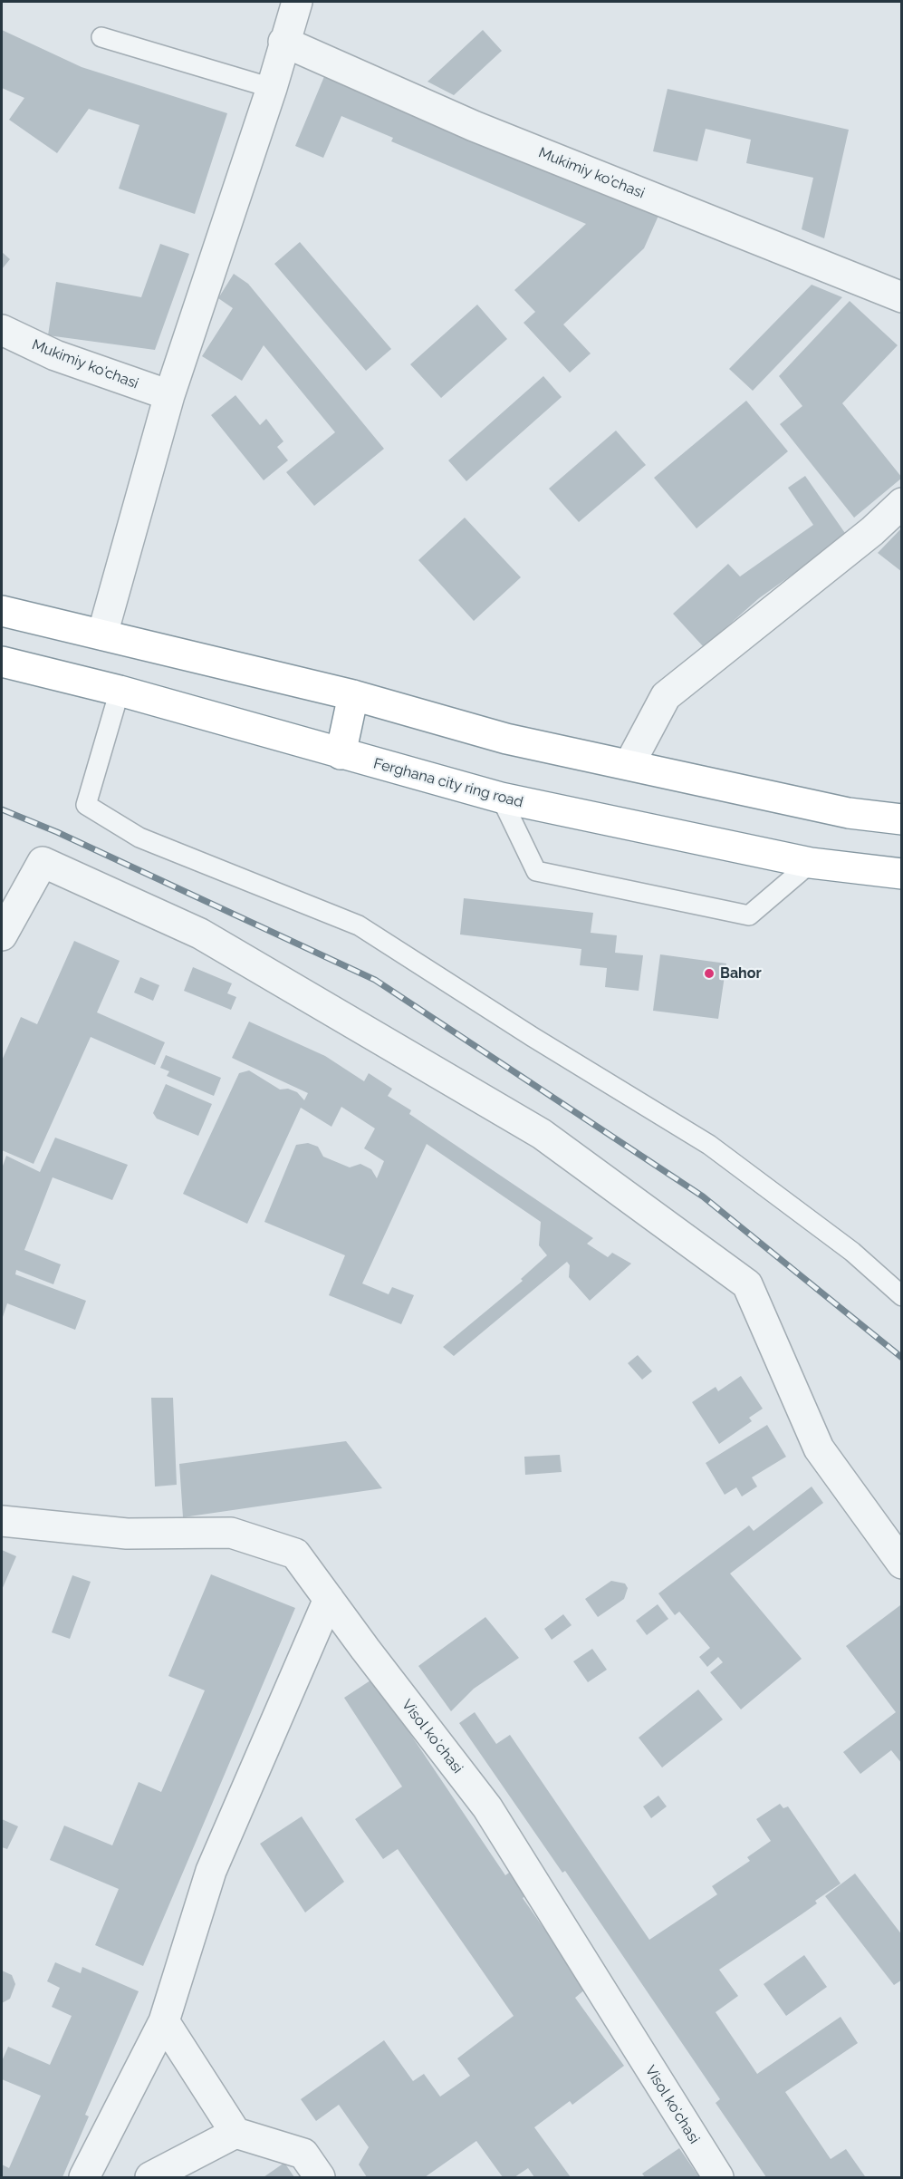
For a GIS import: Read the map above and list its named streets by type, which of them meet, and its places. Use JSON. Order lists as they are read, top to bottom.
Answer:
{
  "streets": {
    "highway": ["Ferghana city ring road"],
    "street": ["Mukimiy ko'chasi", "Visol koʻchasi"]
  },
  "places": ["Bahor"]
}
